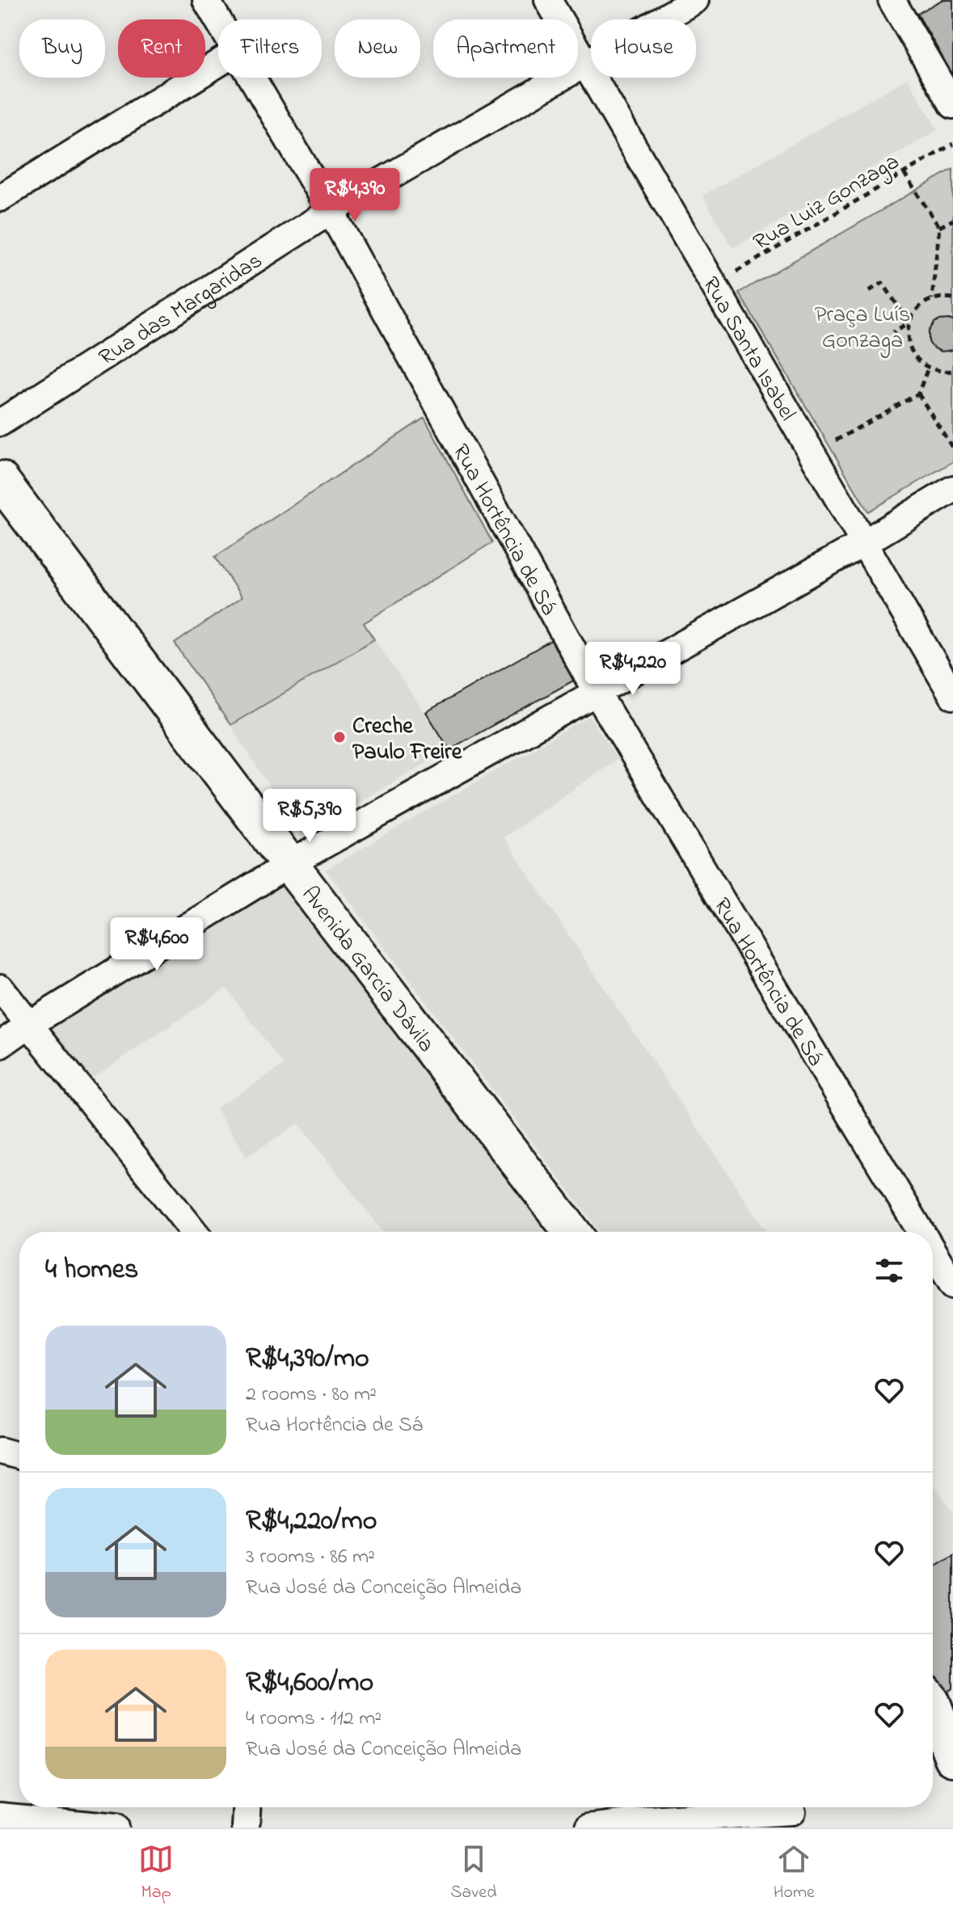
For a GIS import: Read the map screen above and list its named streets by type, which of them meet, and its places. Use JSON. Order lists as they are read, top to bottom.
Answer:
{
  "streets": {
    "main road": ["Avenida García Dávila"],
    "street": ["Rua das Margaridas", "Rua Santa Isabel", "Rua Hortência de Sá"],
    "path": ["Rua Luiz Gonzaga"]
  },
  "crossings": [
    ["Rua Luiz Gonzaga", "Rua Santa Isabel"],
    ["Rua das Margaridas", "Rua Santa Isabel"],
    ["Rua das Margaridas", "Rua Hortência de Sá"]
  ],
  "parks": ["Praça Luís Gonzaga"],
  "places": ["Creche Paulo Freire"],
  "page": {
    "chip": [
      "Buy",
      "Rent",
      "Filters",
      "New",
      "Apartment",
      "House"
    ],
    "price": [
      "R$4,390",
      "R$4,220",
      "R$5,390",
      "R$4,600"
    ],
    "heading": "4 homes",
    "list": [
      {
        "name": "R$4,390/mo",
        "note": "2 rooms · 80 m² · Rua Hortência de Sá"
      },
      {
        "name": "R$4,220/mo",
        "note": "3 rooms · 86 m² · Rua José da Conceição Almeida"
      },
      {
        "name": "R$4,600/mo",
        "note": "4 rooms · 112 m² · Rua José da Conceição Almeida"
      }
    ],
    "tabs": ["Map", "Saved", "Home"]
  }
}
